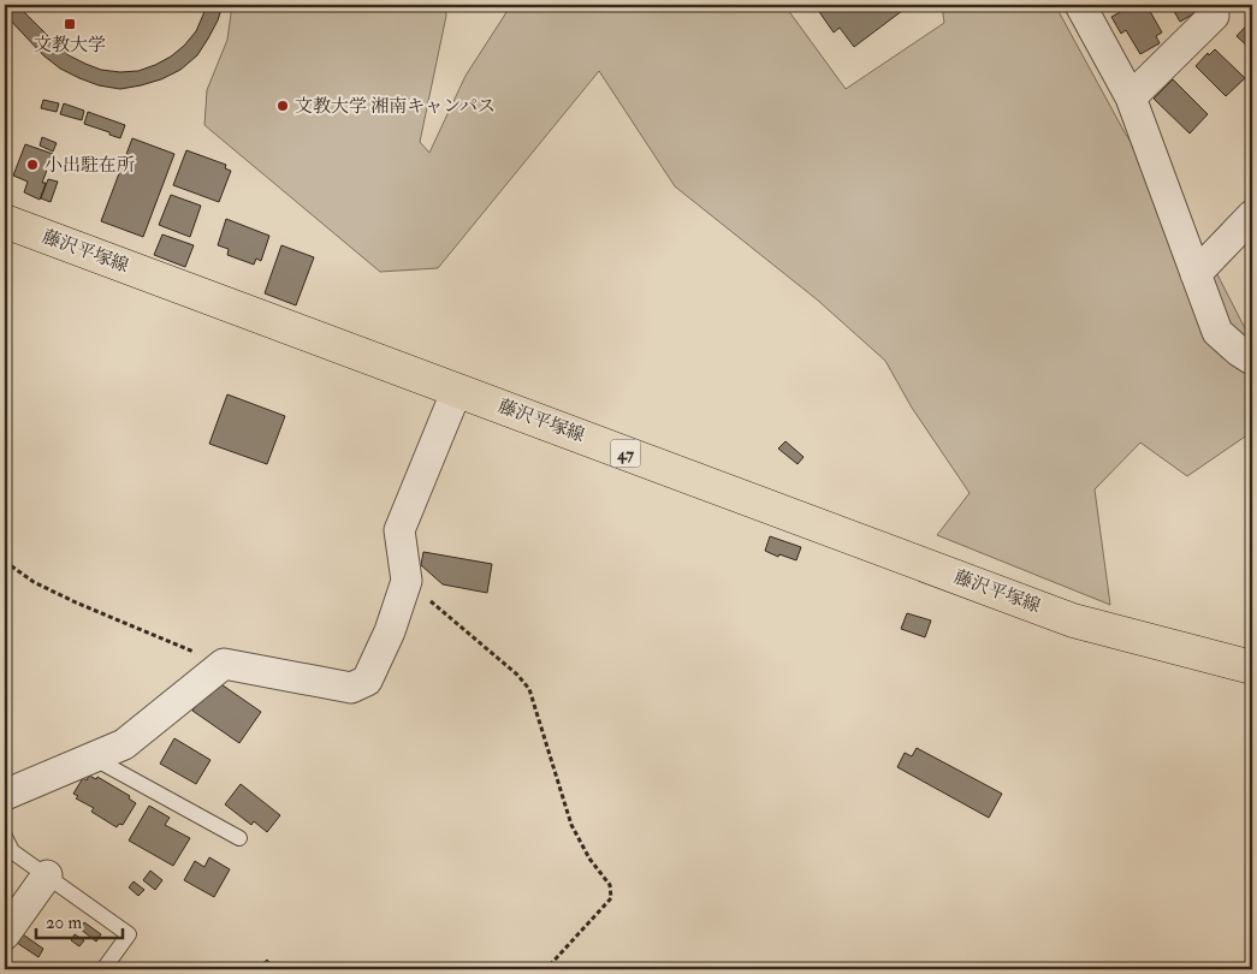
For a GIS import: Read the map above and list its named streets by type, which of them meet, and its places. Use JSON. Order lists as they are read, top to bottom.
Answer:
{
  "streets": {
    "main road": ["藤沢平塚線", "47"]
  },
  "places": {
    "transit": ["文教大学"],
    "other": ["文教大学 湘南キャンパス", "小出駐在所"]
  },
  "scale_bar": "20 m"
}
